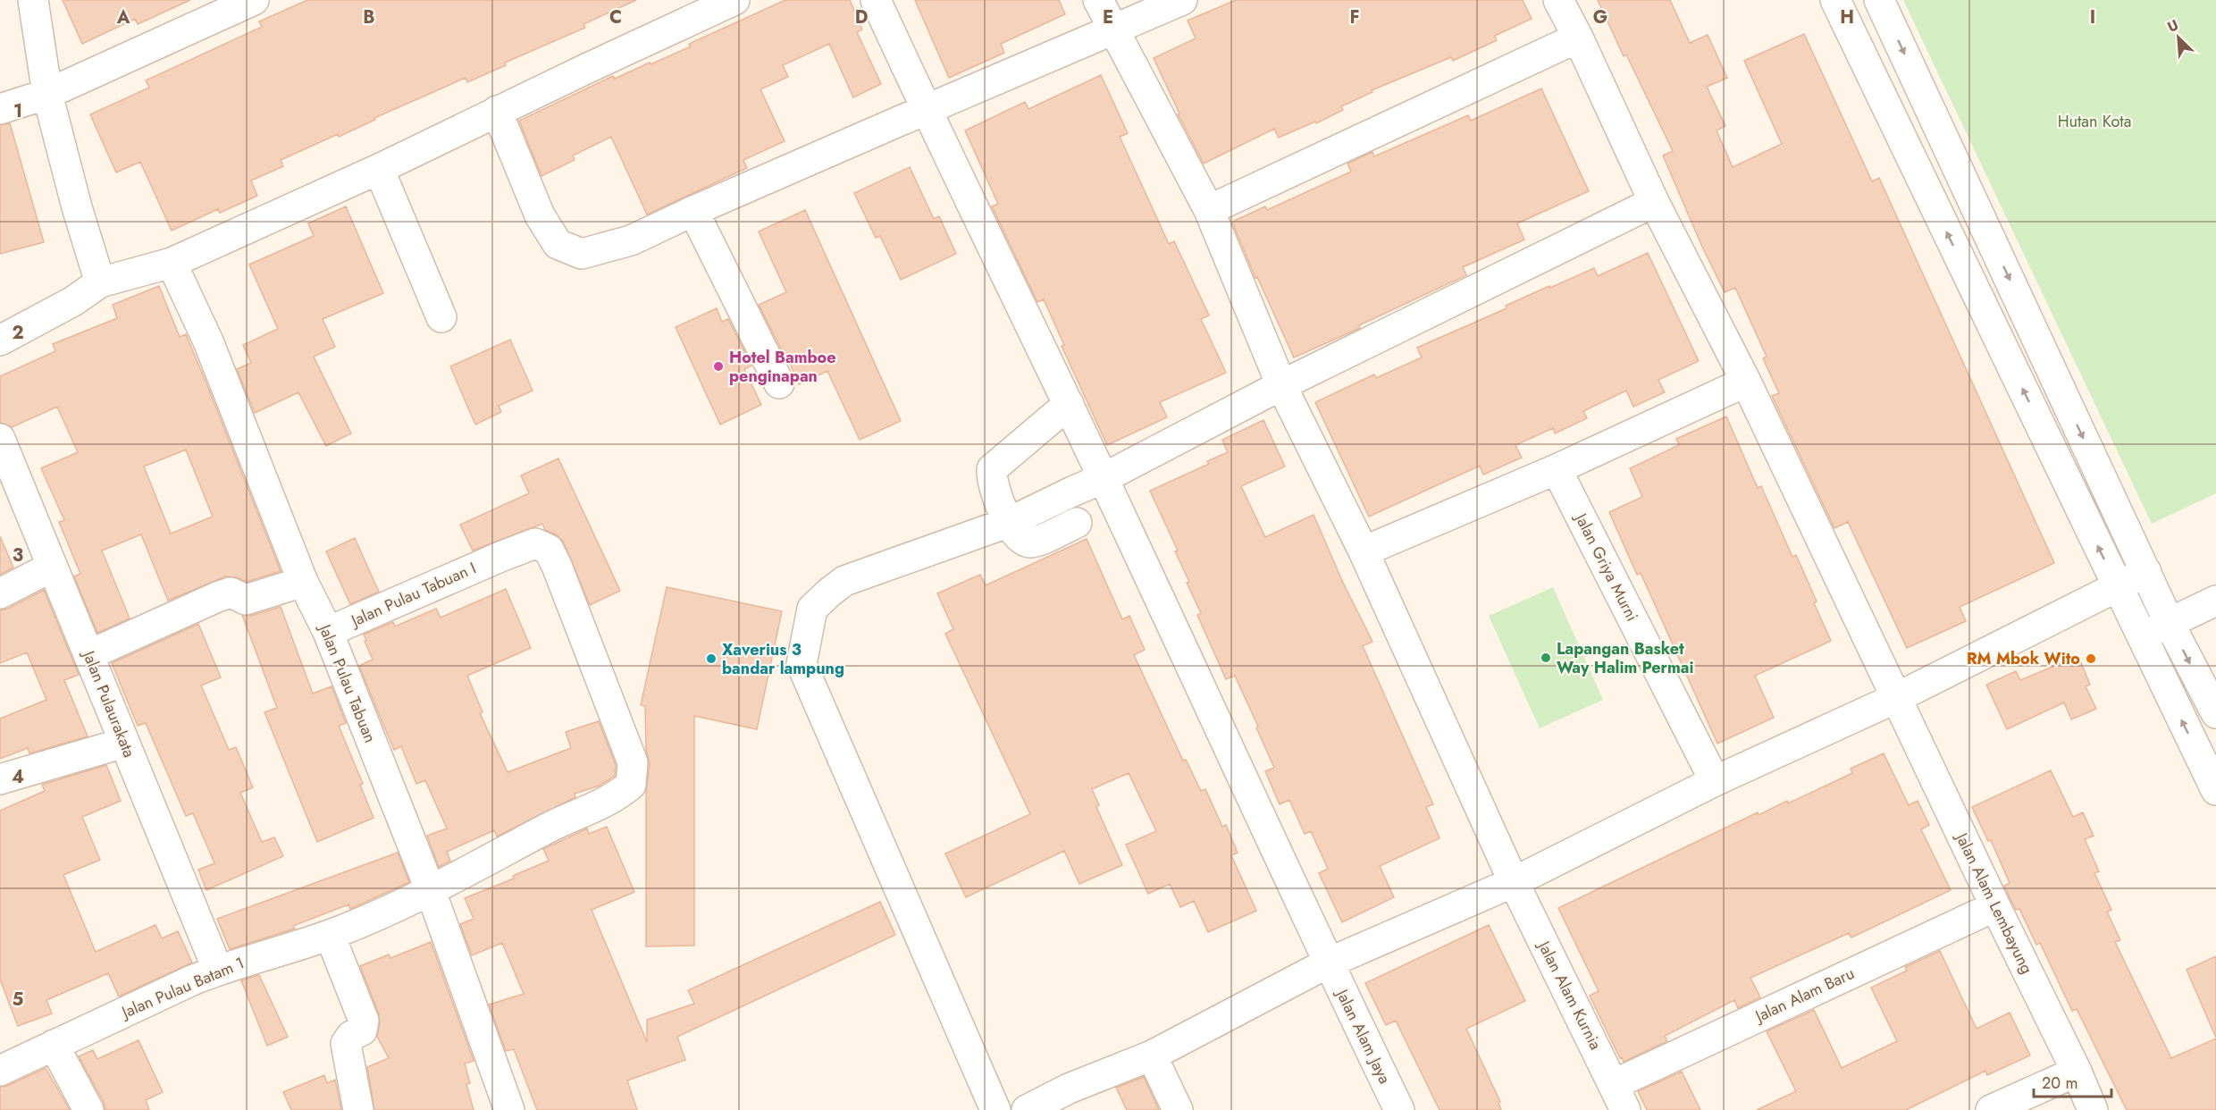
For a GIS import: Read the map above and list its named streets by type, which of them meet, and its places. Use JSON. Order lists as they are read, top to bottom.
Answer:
{
  "streets": {
    "street": [
      "Jalan Griya Murni",
      "Jalan Pulau Tabuan I",
      "Jalan Pulau Tabuan",
      "Jalan Pulaurakata",
      "Jalan Alam Lembayung",
      "Jalan Pulau Batam 1",
      "Jalan Alam Baru",
      "Jalan Alam Kurnia",
      "Jalan Alam Jaya"
    ]
  },
  "crossings": [
    ["Jalan Pulau Tabuan I", "Jalan Pulau Tabuan"],
    ["Jalan Pulau Tabuan I", "Jalan Pulau Batam 1"],
    ["Jalan Pulau Tabuan", "Jalan Pulau Batam 1"],
    ["Jalan Pulaurakata", "Jalan Pulau Batam 1"],
    ["Jalan Alam Lembayung", "Jalan Alam Baru"],
    ["Jalan Alam Baru", "Jalan Alam Kurnia"]
  ],
  "parks": ["Hutan Kota"],
  "places": [
    "Hotel Bamboe penginapan",
    "Lapangan Basket Way Halim Permai",
    "Xaverius 3 bandar lampung",
    "RM Mbok Wito"
  ],
  "scale_bar": "20 m",
  "north": "top left",
  "grid": {
    "columns": [
      "A",
      "B",
      "C",
      "D",
      "E",
      "F",
      "G",
      "H",
      "I"
    ],
    "rows": [
      "1",
      "2",
      "3",
      "4",
      "5"
    ]
  }
}
